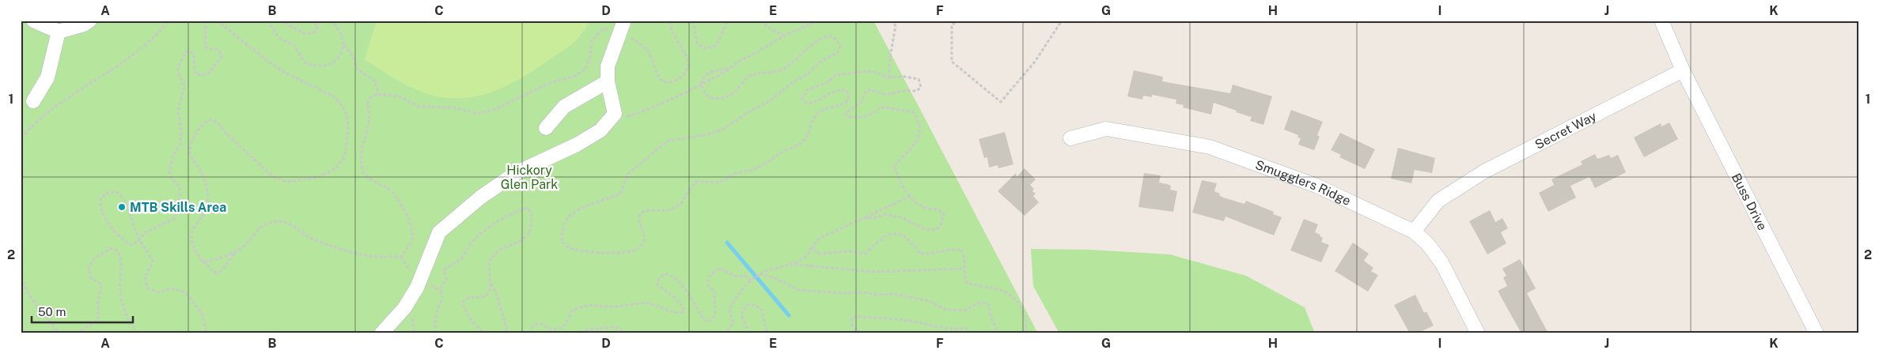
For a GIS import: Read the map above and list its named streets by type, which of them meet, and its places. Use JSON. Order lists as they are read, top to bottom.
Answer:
{
  "streets": {
    "street": ["Secret Way", "Smugglers Ridge", "Buss Drive"]
  },
  "crossings": [
    ["Secret Way", "Smugglers Ridge"],
    ["Secret Way", "Buss Drive"]
  ],
  "parks": ["Hickory Glen Park"],
  "places": ["MTB Skills Area"],
  "scale_bar": "50 m",
  "grid": {
    "columns": [
      "A",
      "B",
      "C",
      "D",
      "E",
      "F",
      "G",
      "H",
      "I",
      "J",
      "K"
    ],
    "rows": ["1", "2"]
  }
}
